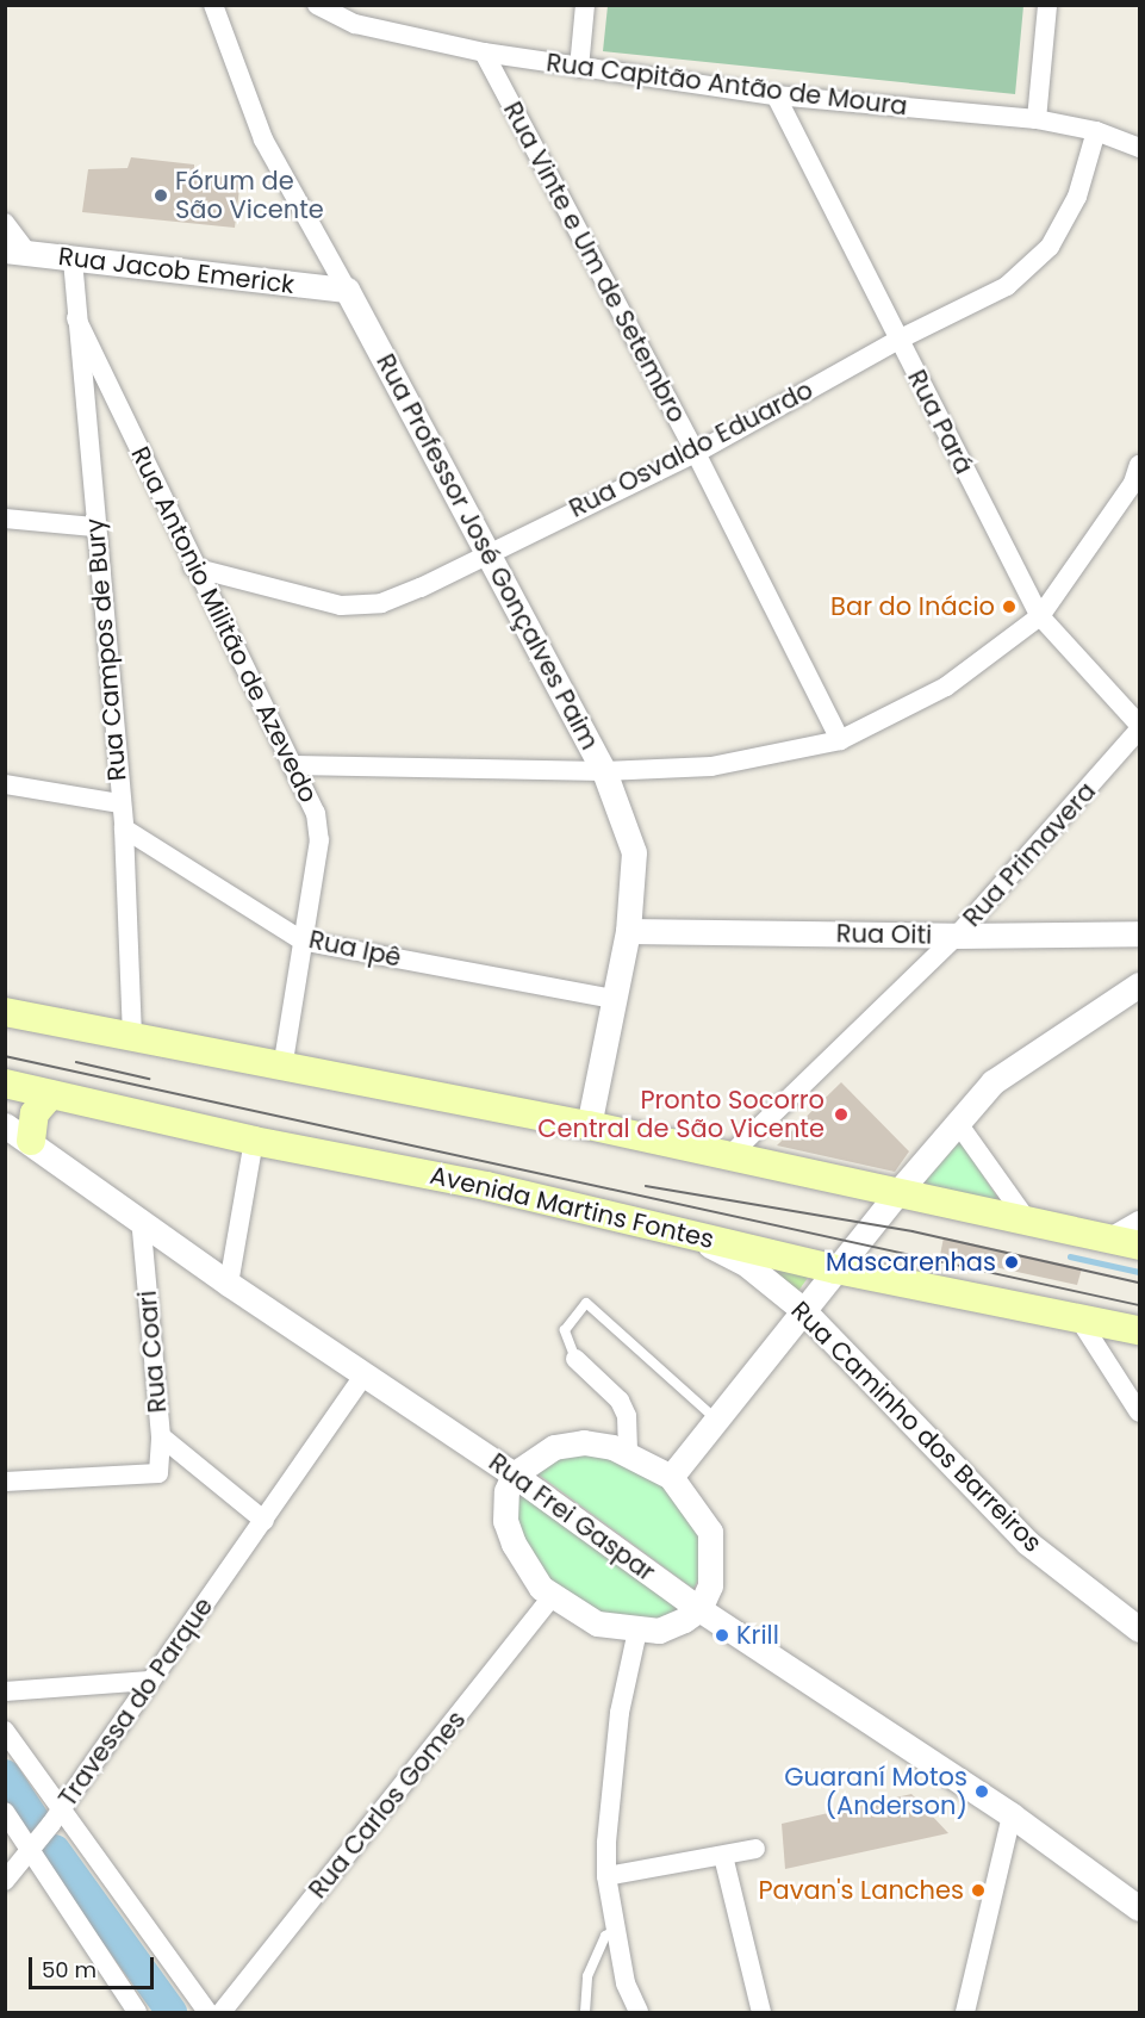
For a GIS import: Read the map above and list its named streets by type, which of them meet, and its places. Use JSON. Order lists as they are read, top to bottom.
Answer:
{
  "streets": {
    "main road": ["Avenida Martins Fontes"],
    "street": [
      "Rua Capitão Antão de Moura",
      "Rua Vinte e Um de Setembro",
      "Rua Jacob Emerick",
      "Rua Pará",
      "Rua Osvaldo Eduardo",
      "Rua Professor José Gonçalves Paim",
      "Rua Antonio Militão de Azevedo",
      "Rua Campos de Bury",
      "Rua Primavera",
      "Rua Oiti",
      "Rua Ipê",
      "Rua Coari",
      "Rua Caminho dos Barreiros",
      "Rua Frei Gaspar",
      "Travessa do Parque",
      "Rua Carlos Gomes"
    ]
  },
  "crossings": [
    ["Rua Capitão Antão de Moura", "Rua Vinte e Um de Setembro"],
    ["Rua Capitão Antão de Moura", "Rua Pará"],
    ["Rua Capitão Antão de Moura", "Rua Osvaldo Eduardo"],
    ["Rua Vinte e Um de Setembro", "Rua Osvaldo Eduardo"],
    ["Rua Jacob Emerick", "Rua Professor José Gonçalves Paim"],
    ["Rua Jacob Emerick", "Rua Campos de Bury"],
    ["Rua Pará", "Rua Osvaldo Eduardo"],
    ["Rua Pará", "Rua Primavera"],
    ["Rua Osvaldo Eduardo", "Rua Professor José Gonçalves Paim"],
    ["Rua Osvaldo Eduardo", "Rua Antonio Militão de Azevedo"],
    ["Rua Professor José Gonçalves Paim", "Rua Oiti"],
    ["Rua Professor José Gonçalves Paim", "Rua Ipê"],
    ["Rua Antonio Militão de Azevedo", "Rua Campos de Bury"],
    ["Rua Antonio Militão de Azevedo", "Rua Ipê"],
    ["Rua Campos de Bury", "Rua Ipê"],
    ["Rua Primavera", "Rua Oiti"],
    ["Avenida Martins Fontes", "Rua Caminho dos Barreiros"],
    ["Rua Coari", "Rua Frei Gaspar"],
    ["Rua Frei Gaspar", "Travessa do Parque"]
  ],
  "places": [
    "Fórum de São Vicente",
    "Bar do Inácio",
    "Pronto Socorro Central de São Vicente",
    "Mascarenhas",
    "Krill",
    "Guaraní Motos (Anderson)",
    "Pavan's Lanches"
  ],
  "scale_bar": "50 m"
}
